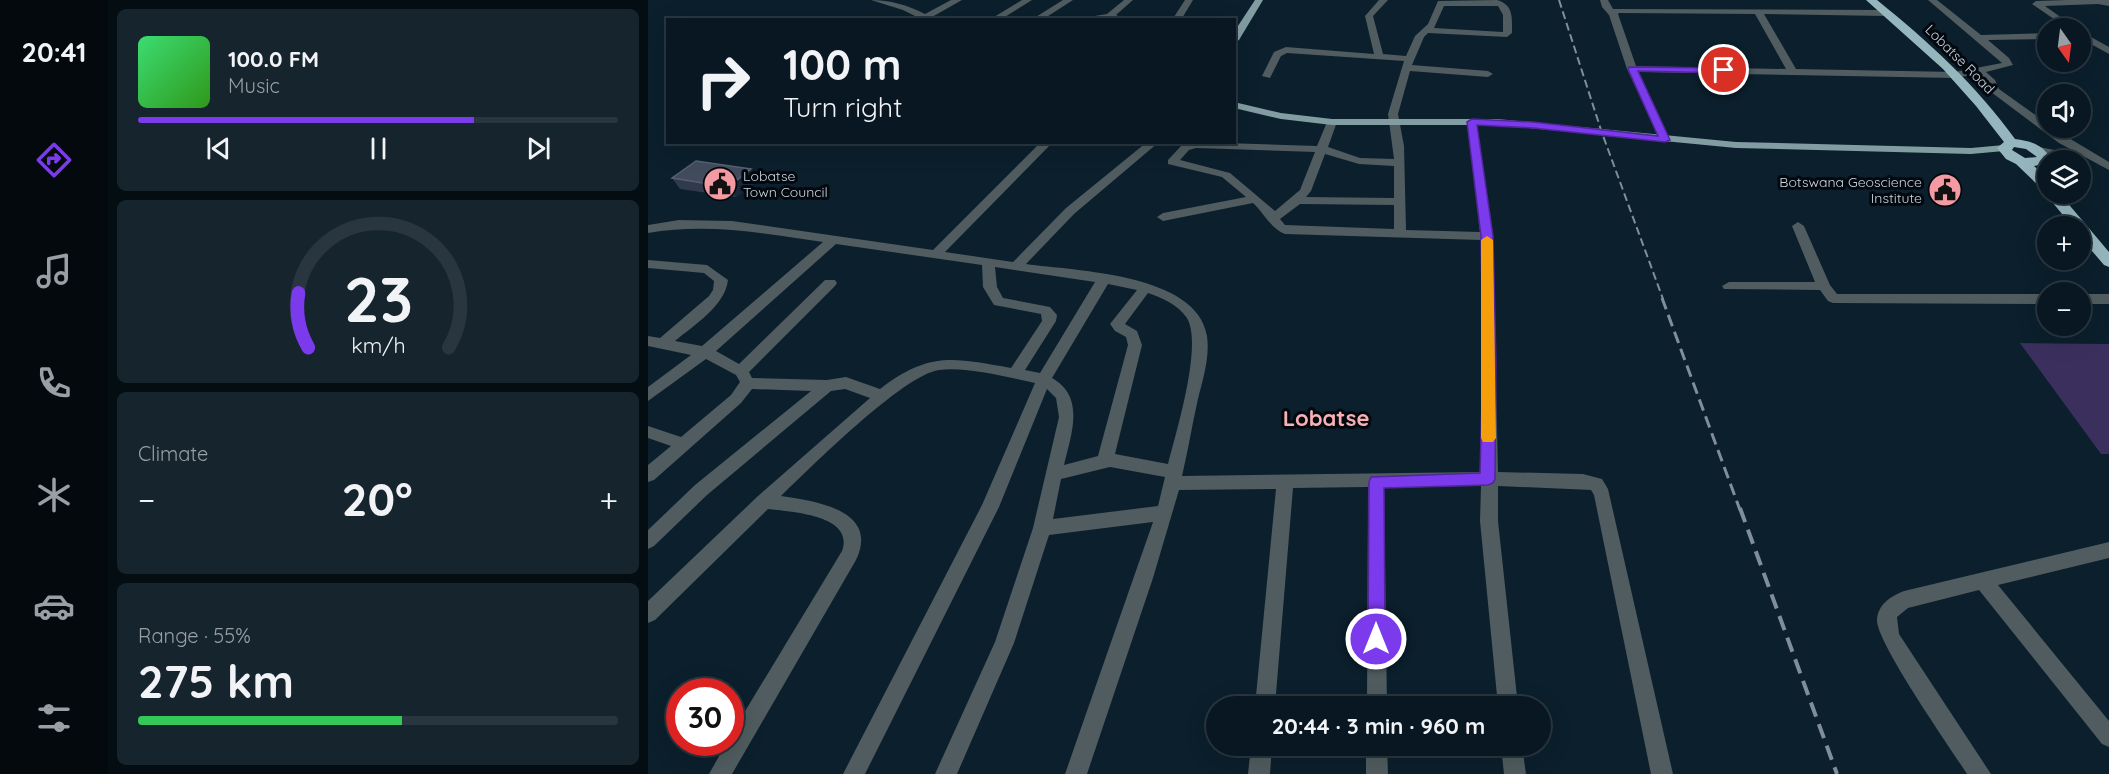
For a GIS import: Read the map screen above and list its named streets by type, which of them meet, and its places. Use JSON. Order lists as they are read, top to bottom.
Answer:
{
  "streets": {
    "highway": ["Lobatse Road"]
  },
  "districts": ["Lobatse"],
  "places": {
    "public building": ["Lobatse Town Council", "Botswana Geoscience Institute"]
  },
  "north": "bottom",
  "page": {
    "tabs": "20:41",
    "map_buttons": ["+", "−"],
    "turn": ["100 m", "Turn right"],
    "song": ["100.0 FM", "Music"],
    "tile": [
      "Climate",
      ["Range · 55%", "275 km"]
    ],
    "heat": ["−", "20°", "+"],
    "limit": "30",
    "trip": "20:44 · 3 min · 960 m",
    "gauge": ["23", "km/h"]
  }
}
